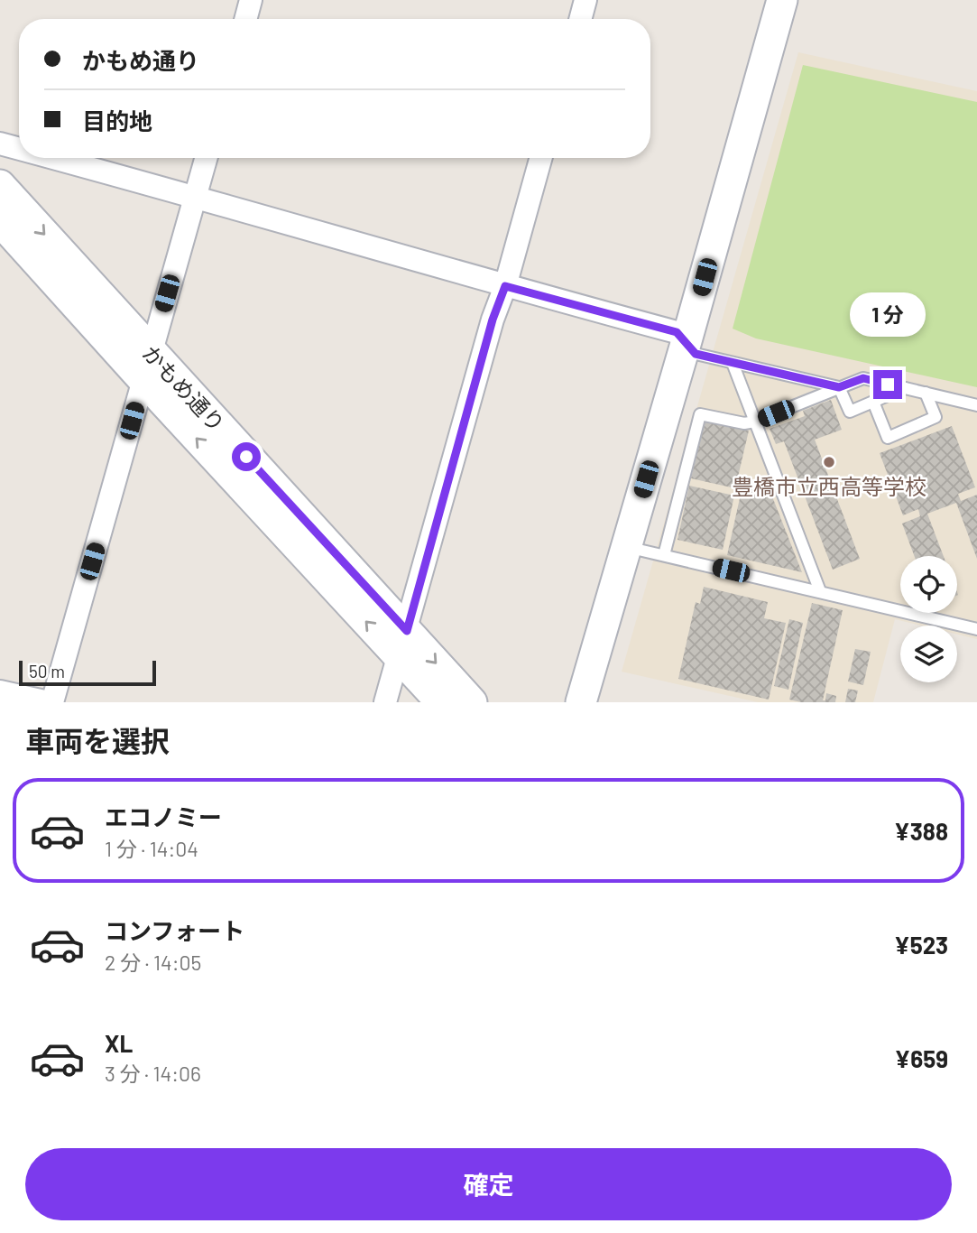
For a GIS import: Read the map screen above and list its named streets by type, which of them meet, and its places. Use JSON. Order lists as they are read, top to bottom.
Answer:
{
  "streets": {
    "street": ["かもめ通り"]
  },
  "places": ["豊橋市立西高等学校"],
  "scale_bar": "50 m",
  "page": {
    "banner": ["かもめ通り", "目的地"],
    "bubble": "1 分",
    "scale": "50 m",
    "heading": "車両を選択",
    "list": [
      {
        "name": "エコノミー",
        "note": "1 分 · 14:04",
        "value": "¥388"
      },
      {
        "name": "コンフォート",
        "note": "2 分 · 14:05",
        "value": "¥523"
      },
      {
        "name": "XL",
        "note": "3 分 · 14:06",
        "value": "¥659"
      }
    ],
    "buttons": "確定"
  }
}
